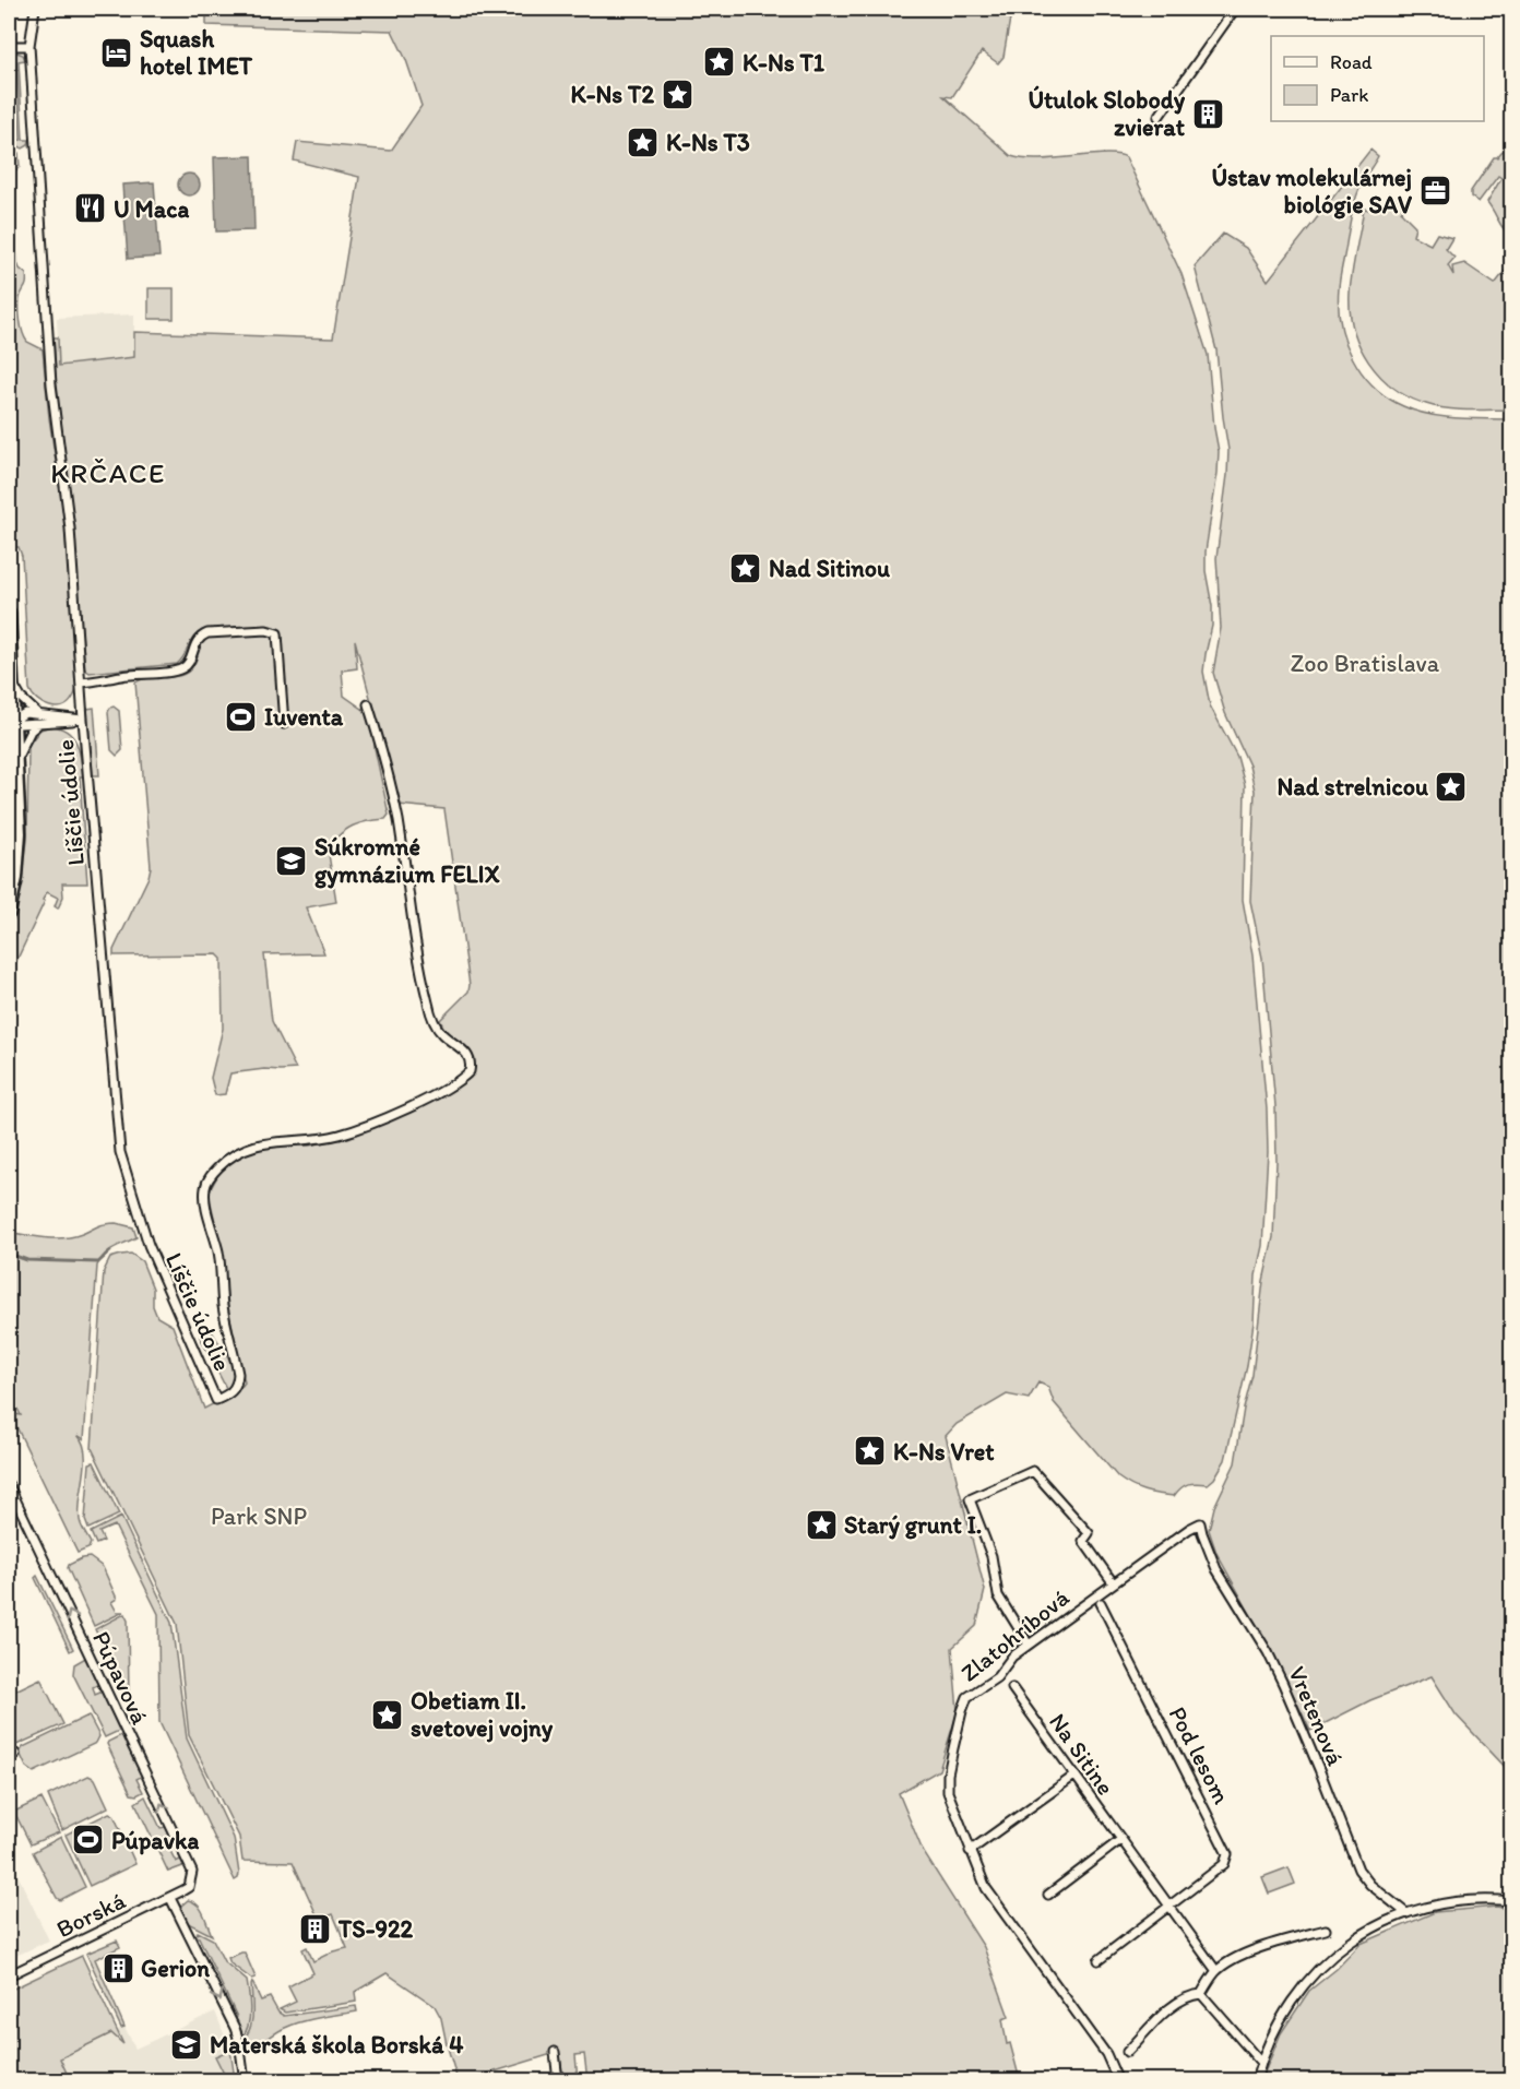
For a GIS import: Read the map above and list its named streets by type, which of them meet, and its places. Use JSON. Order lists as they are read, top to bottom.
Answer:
{
  "streets": {
    "street": [
      "Líščie údolie",
      "Zlatohríbová",
      "Púpavová",
      "Vretenová",
      "Na Sitine",
      "Pod lesom",
      "Borská"
    ]
  },
  "crossings": [
    ["Zlatohríbová", "Vretenová"],
    ["Púpavová", "Borská"],
    ["Na Sitine", "Pod lesom"]
  ],
  "one_way": ["Púpavová"],
  "districts": ["KRČACE"],
  "parks": ["Zoo Bratislava", "Park SNP"],
  "places": {
    "hotel": ["Squash hotel IMET"],
    "place": [
      "K-Ns T1",
      "K-Ns T2",
      "K-Ns T3",
      "Nad Sitinou",
      "Nad strelnicou",
      "K-Ns Vret",
      "Starý grunt I.",
      "Obetiam II. svetovej vojny"
    ],
    "building": ["Útulok Slobody zvierat", "TS-922", "Gerion"],
    "office": ["Ústav molekulárnej biológie SAV"],
    "restaurant": ["U Maca"],
    "sports": ["Iuventa", "Púpavka"],
    "school or university": ["Súkromné gymnázium FELIX", "Materská škola Borská 4"]
  },
  "legend": ["Road", "Park"]
}
